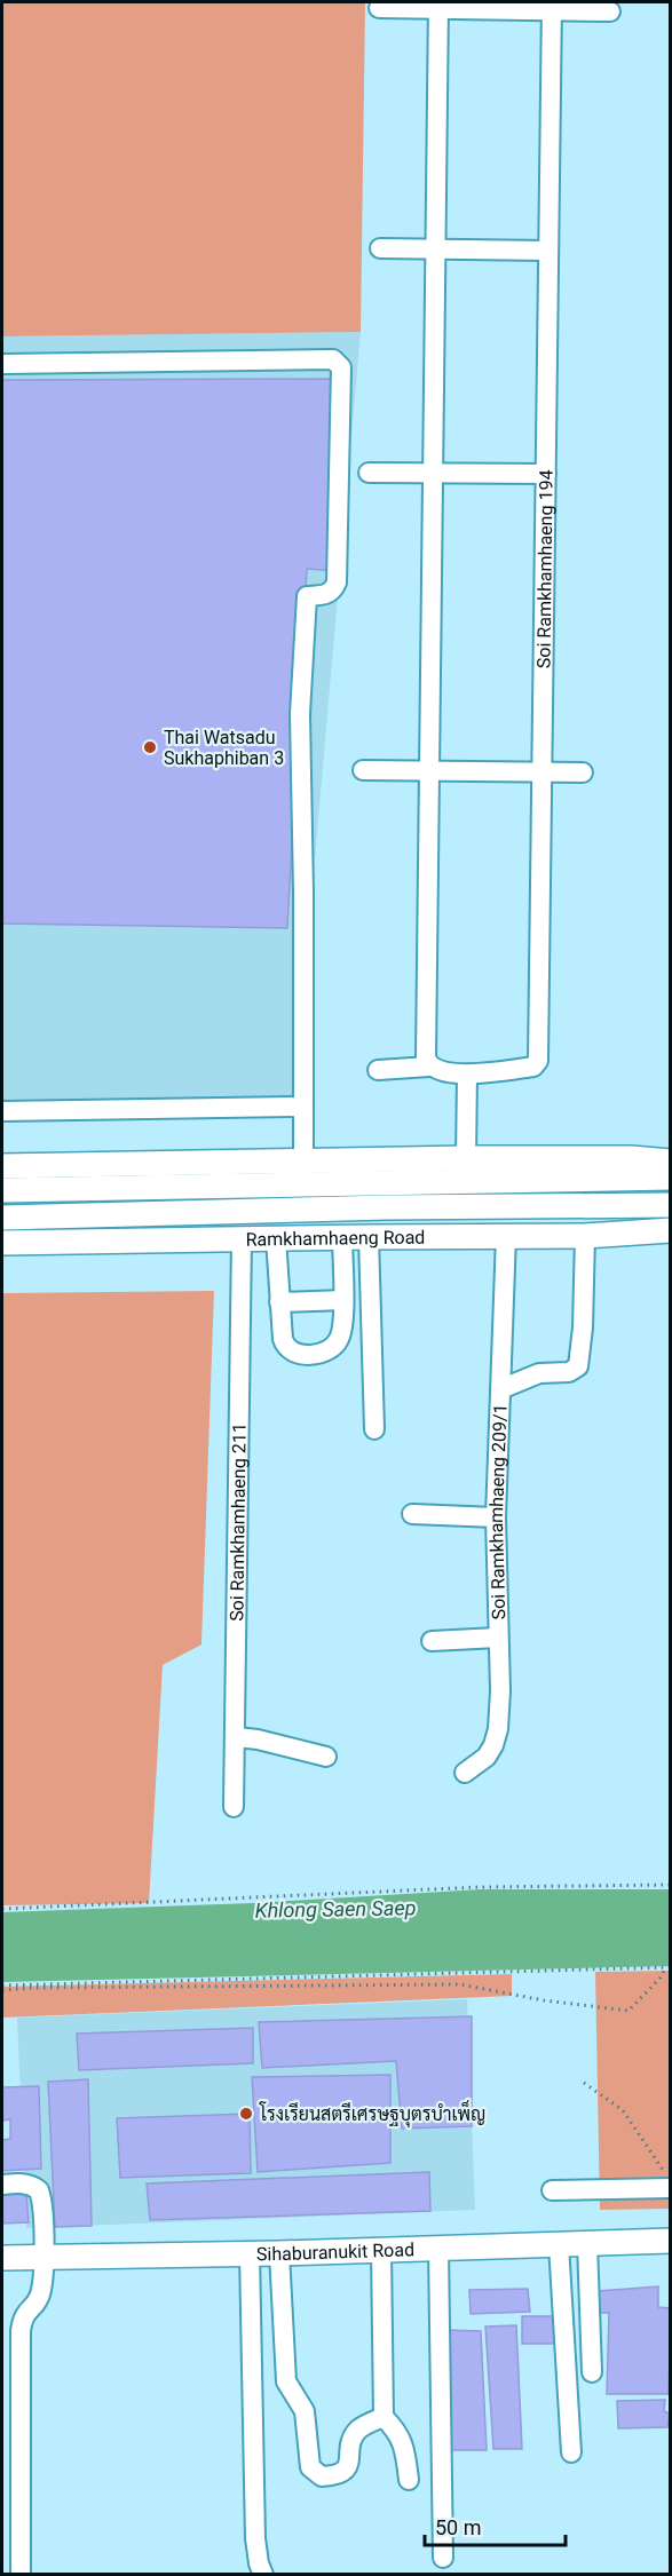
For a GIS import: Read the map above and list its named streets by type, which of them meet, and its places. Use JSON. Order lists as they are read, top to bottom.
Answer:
{
  "streets": {
    "main road": ["Ramkhamhaeng Road", "Sihaburanukit Road"],
    "street": ["Soi Ramkhamhaeng 194", "Soi Ramkhamhaeng 209/1", "Soi Ramkhamhaeng 211"]
  },
  "crossings": [
    ["Ramkhamhaeng Road", "Soi Ramkhamhaeng 209/1"],
    ["Ramkhamhaeng Road", "Soi Ramkhamhaeng 211"]
  ],
  "water": ["Khlong Saen Saep"],
  "places": ["Thai Watsadu Sukhaphiban 3", "โรงเรียนสตรีเศรษฐบุตรบำเพ็ญ"],
  "scale_bar": "50 m"
}
